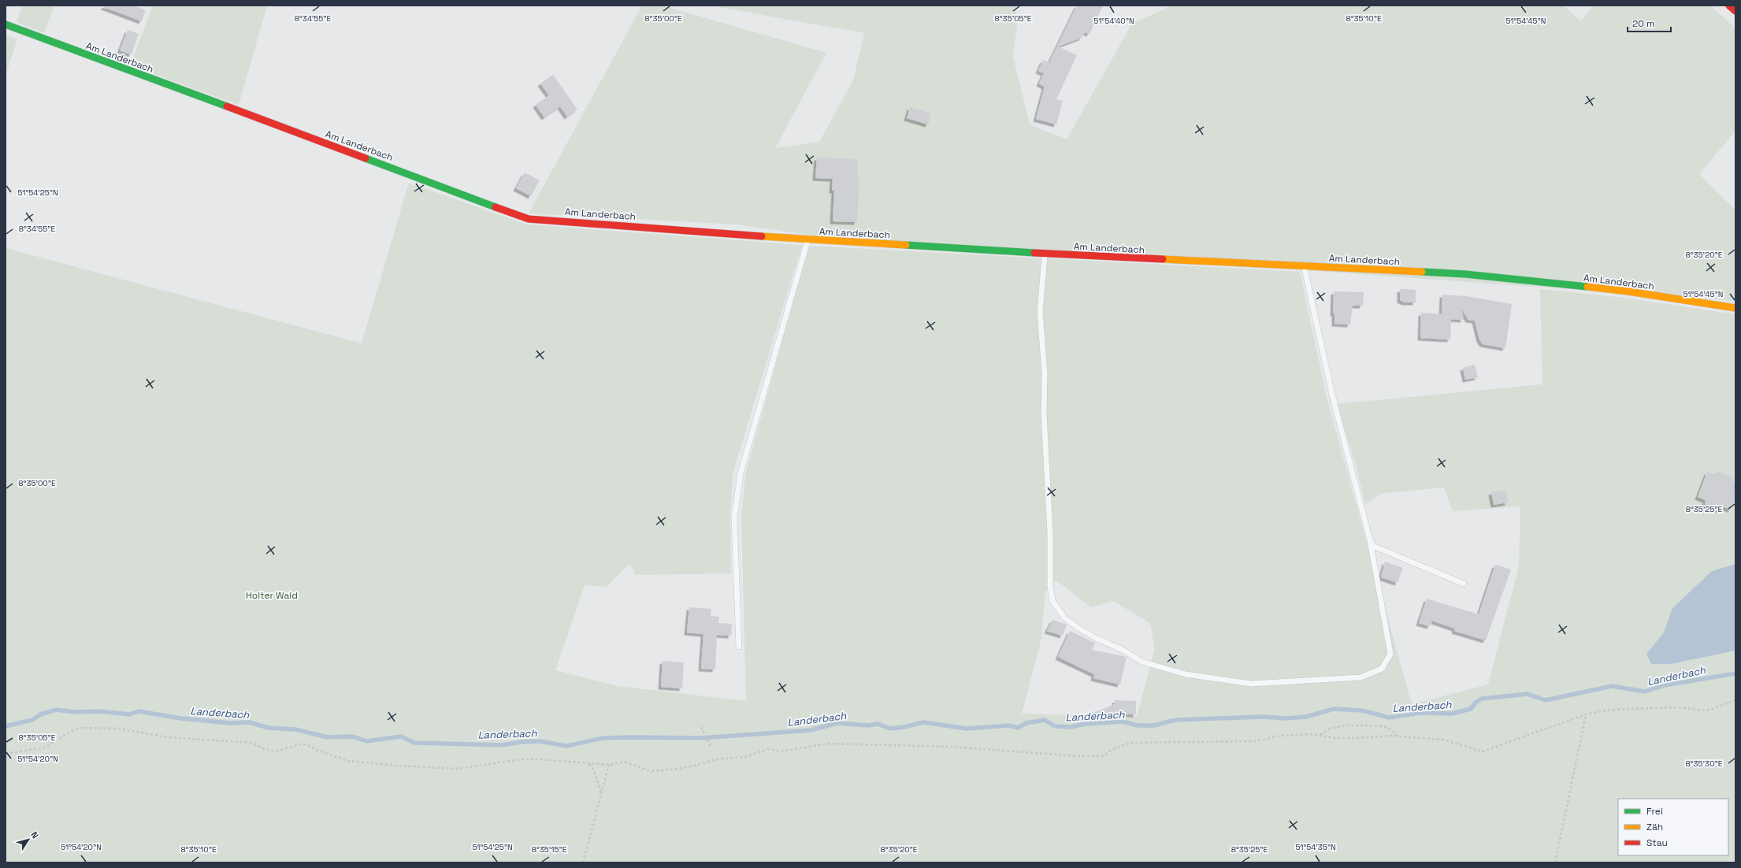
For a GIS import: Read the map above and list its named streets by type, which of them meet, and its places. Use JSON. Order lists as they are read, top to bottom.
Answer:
{
  "streets": {
    "street": ["Am Landerbach"]
  },
  "water": ["Landerbach"],
  "parks": ["Holter Wald"],
  "legend": ["Frei", "Zäh", "Stau"],
  "scale_bar": "20 m",
  "north": "top right",
  "coordinates": [
    "8°34'55\"E",
    "8°35'00\"E",
    "8°35'05\"E",
    "8°35'10\"E",
    "51°54'40\"N",
    "51°54'45\"N",
    "51°54'25\"N",
    "8°35'20\"E",
    "8°35'25\"E",
    "51°54'20\"N",
    "8°35'30\"E",
    "51°54'35\"N",
    "8°35'15\"E"
  ]
}
